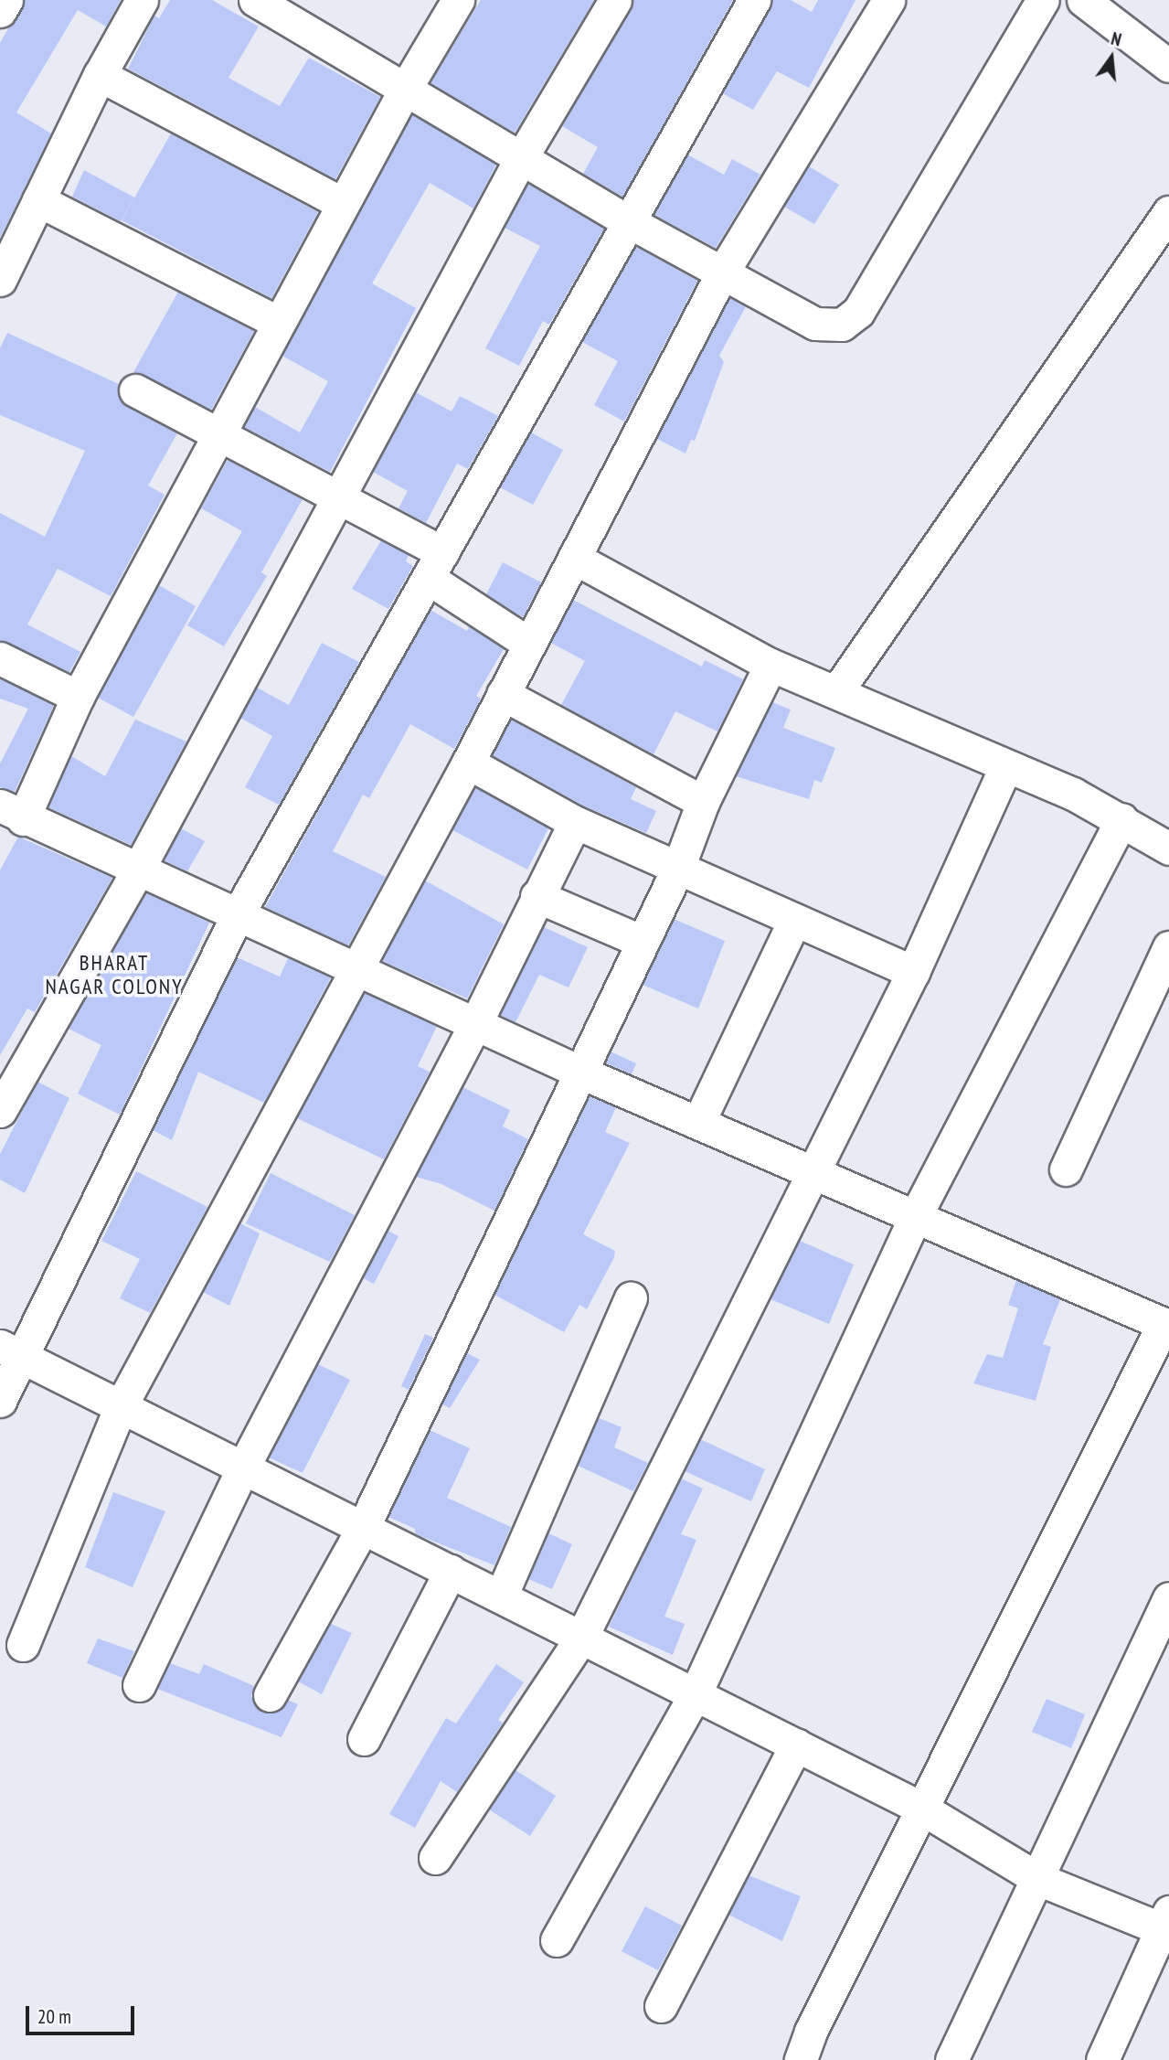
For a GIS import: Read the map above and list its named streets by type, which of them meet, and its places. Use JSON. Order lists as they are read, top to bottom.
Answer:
{
  "districts": ["BHARAT NAGAR COLONY"],
  "scale_bar": "20 m",
  "north": "top"
}
